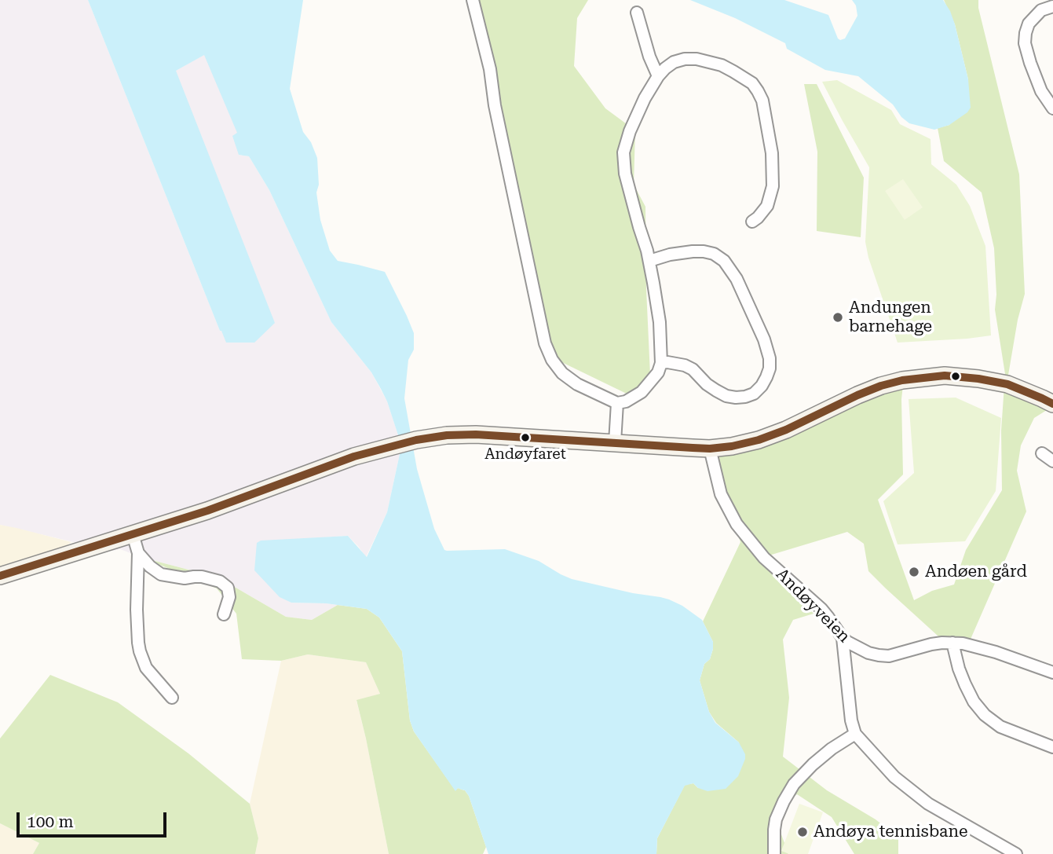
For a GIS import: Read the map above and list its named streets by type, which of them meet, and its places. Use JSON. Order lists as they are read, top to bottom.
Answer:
{
  "streets": {
    "street": ["Andøyveien"]
  },
  "places": [
    "Andungen barnehage",
    "Andøyfaret",
    "Andøen gård",
    "Andøya tennisbane"
  ],
  "scale_bar": "100 m"
}
